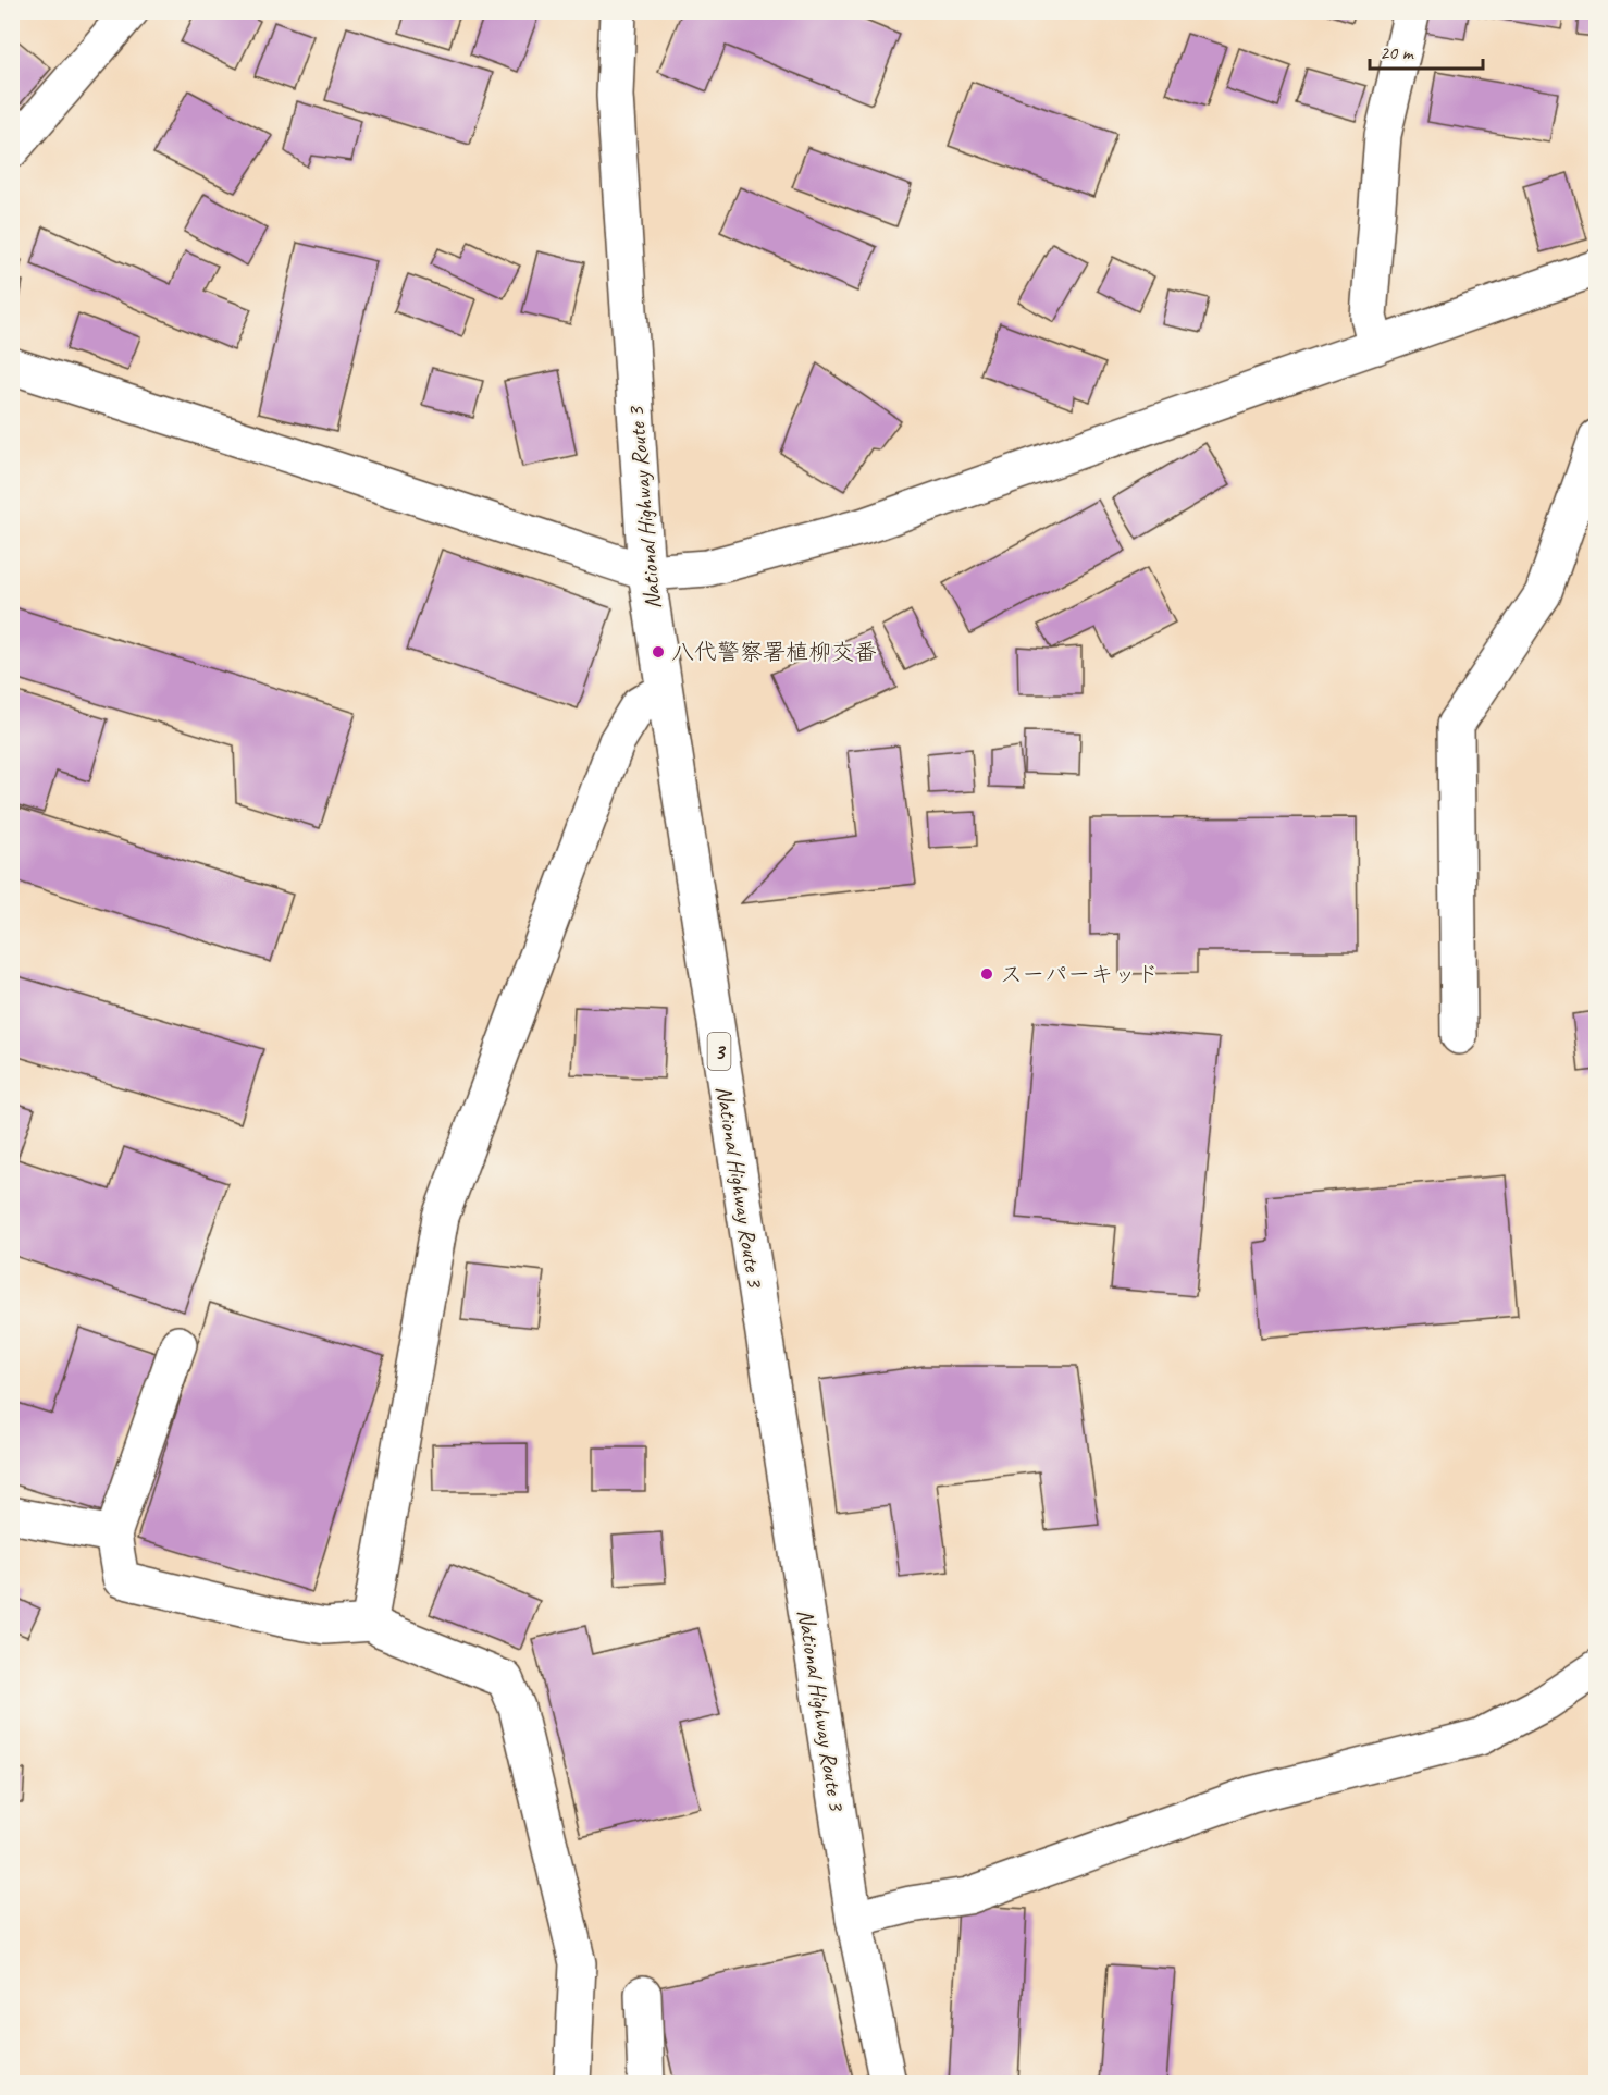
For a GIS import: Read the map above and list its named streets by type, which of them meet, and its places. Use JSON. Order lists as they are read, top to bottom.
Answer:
{
  "streets": {
    "main road": ["National Highway Route 3", "3"]
  },
  "places": ["八代警察署植柳交番", "スーパーキッド"],
  "scale_bar": "20 m"
}
